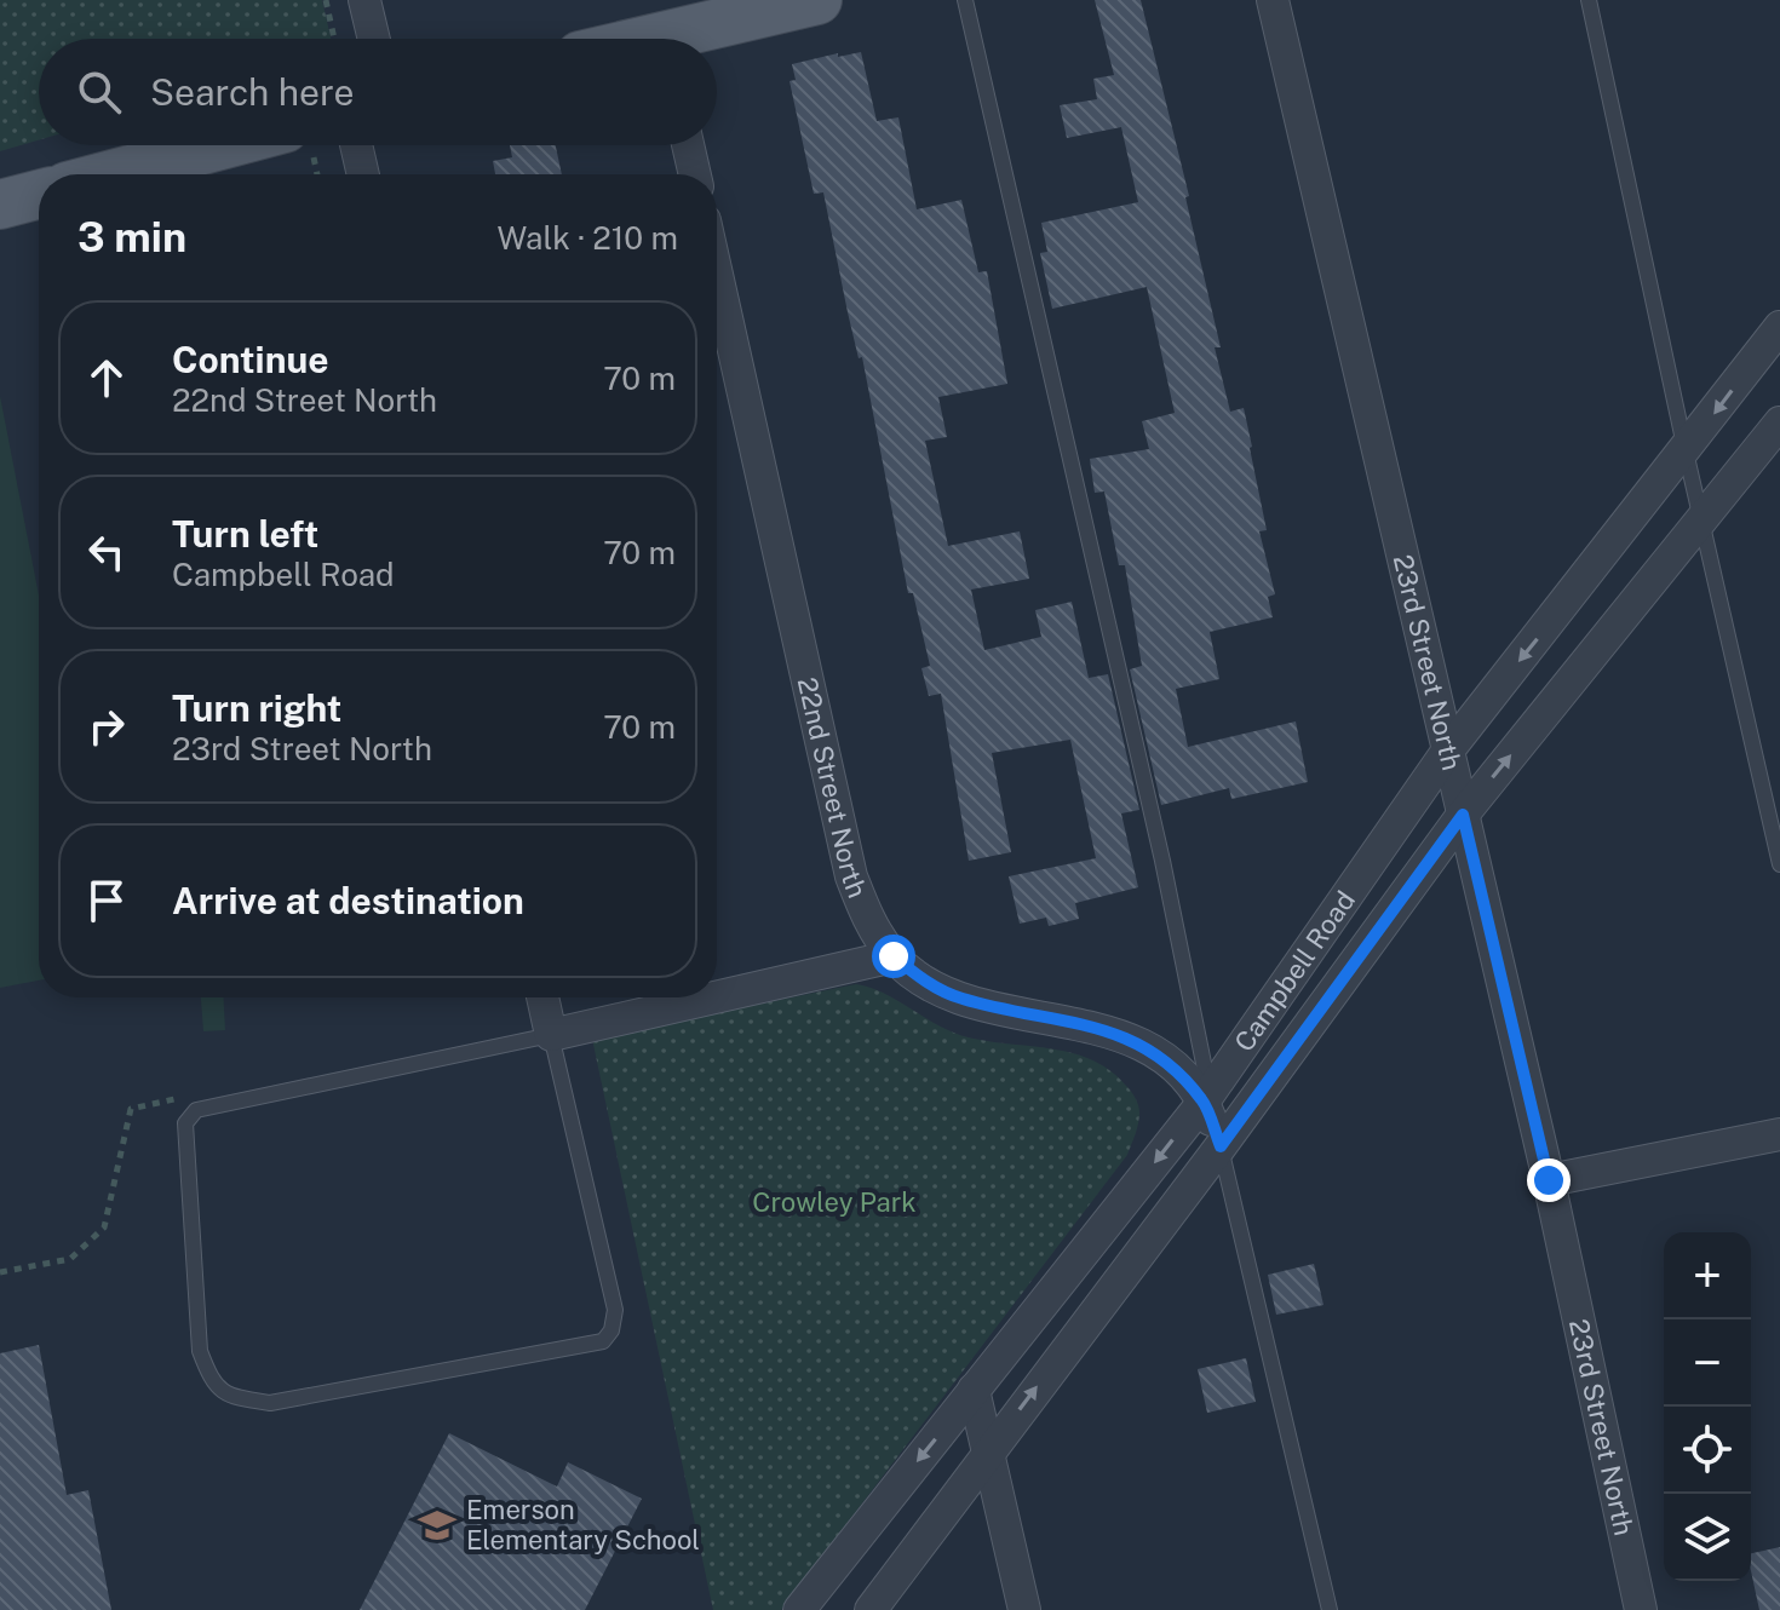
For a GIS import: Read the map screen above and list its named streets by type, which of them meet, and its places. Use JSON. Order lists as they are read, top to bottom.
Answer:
{
  "streets": {
    "street": ["23rd Street North", "22nd Street North", "Campbell Road"]
  },
  "crossings": [
    ["23rd Street North", "Campbell Road"],
    ["22nd Street North", "Campbell Road"]
  ],
  "parks": ["Crowley Park"],
  "places": {
    "school or university": ["Emerson Elementary School"]
  },
  "page": {
    "search": "Search here",
    "heading": ["3 min", "Walk · 210 m"],
    "list": [
      ["Continue", "22nd Street North", "70 m"],
      ["Turn left", "Campbell Road", "70 m"],
      ["Turn right", "23rd Street North", "70 m"],
      "Arrive at destination"
    ],
    "map_buttons": ["+", "−"]
  }
}
